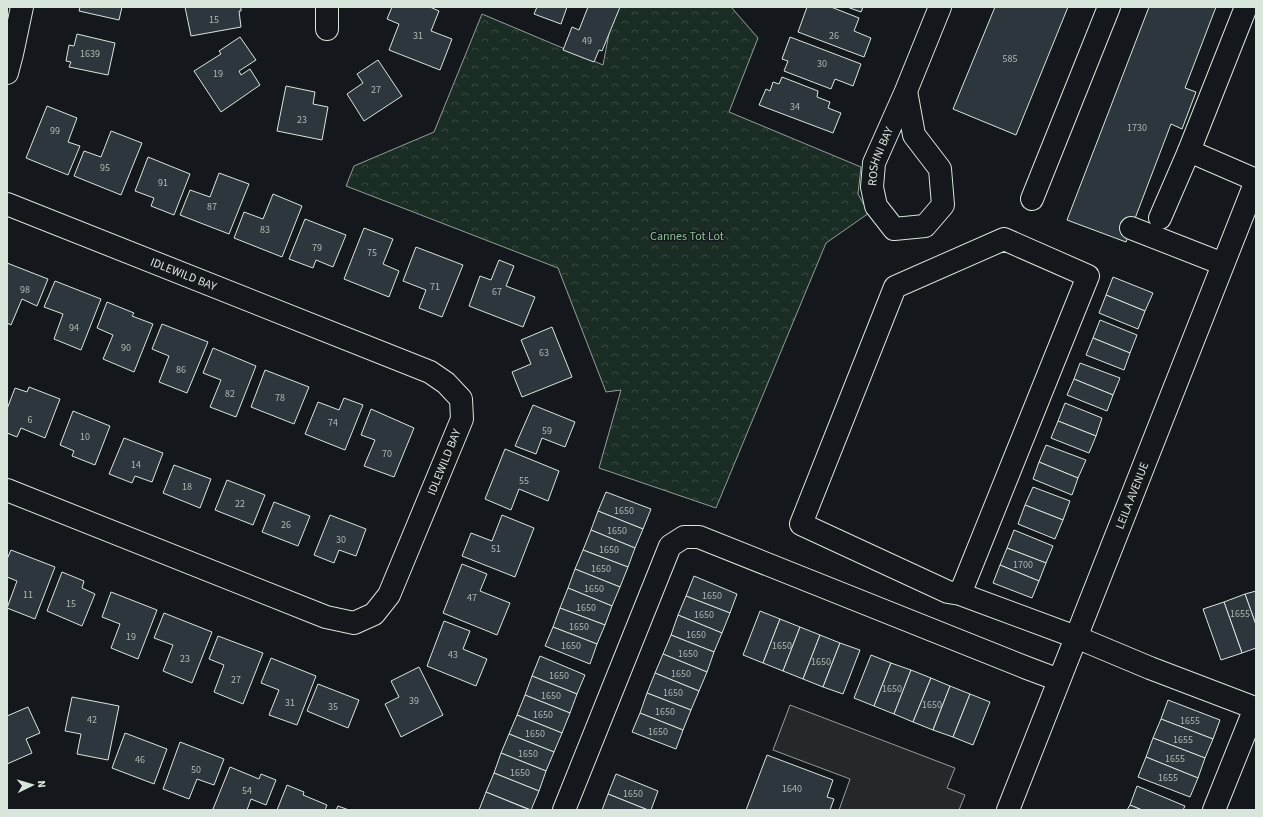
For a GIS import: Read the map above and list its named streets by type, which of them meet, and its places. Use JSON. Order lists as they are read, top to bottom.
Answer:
{
  "streets": {
    "street": ["ROSHNI BAY", "IDLEWILD BAY", "LEILA AVENUE"]
  },
  "parks": ["Cannes Tot Lot"],
  "house_numbers": [
    "15",
    "31",
    "26",
    "49",
    "1639",
    "585",
    "30",
    "19",
    "27",
    "34",
    "23",
    "1730",
    "99",
    "95",
    "91",
    "87",
    "83",
    "79",
    "75",
    "71",
    "98",
    "67",
    "94",
    "90",
    "63",
    "86",
    "82",
    "78",
    "6",
    "74",
    "59",
    "10",
    "70",
    "14",
    "55",
    "18",
    "22",
    "1650",
    "26",
    "1650",
    "30",
    "51",
    "1650",
    "1700",
    "1650",
    "1650",
    "11",
    "1650",
    "47",
    "15",
    "1650",
    "1655",
    "1650",
    "1650",
    "1650",
    "19",
    "1650",
    "1650",
    "1650",
    "43",
    "23",
    "1650",
    "1650",
    "1650",
    "27",
    "1650",
    "1650",
    "1650",
    "39",
    "31",
    "1650",
    "35",
    "1650",
    "1650",
    "42",
    "1655",
    "1650",
    "1650",
    "1655",
    "1650",
    "1655",
    "46",
    "50",
    "1650",
    "1655",
    "1640",
    "54",
    "1650"
  ],
  "north": "right"
}
